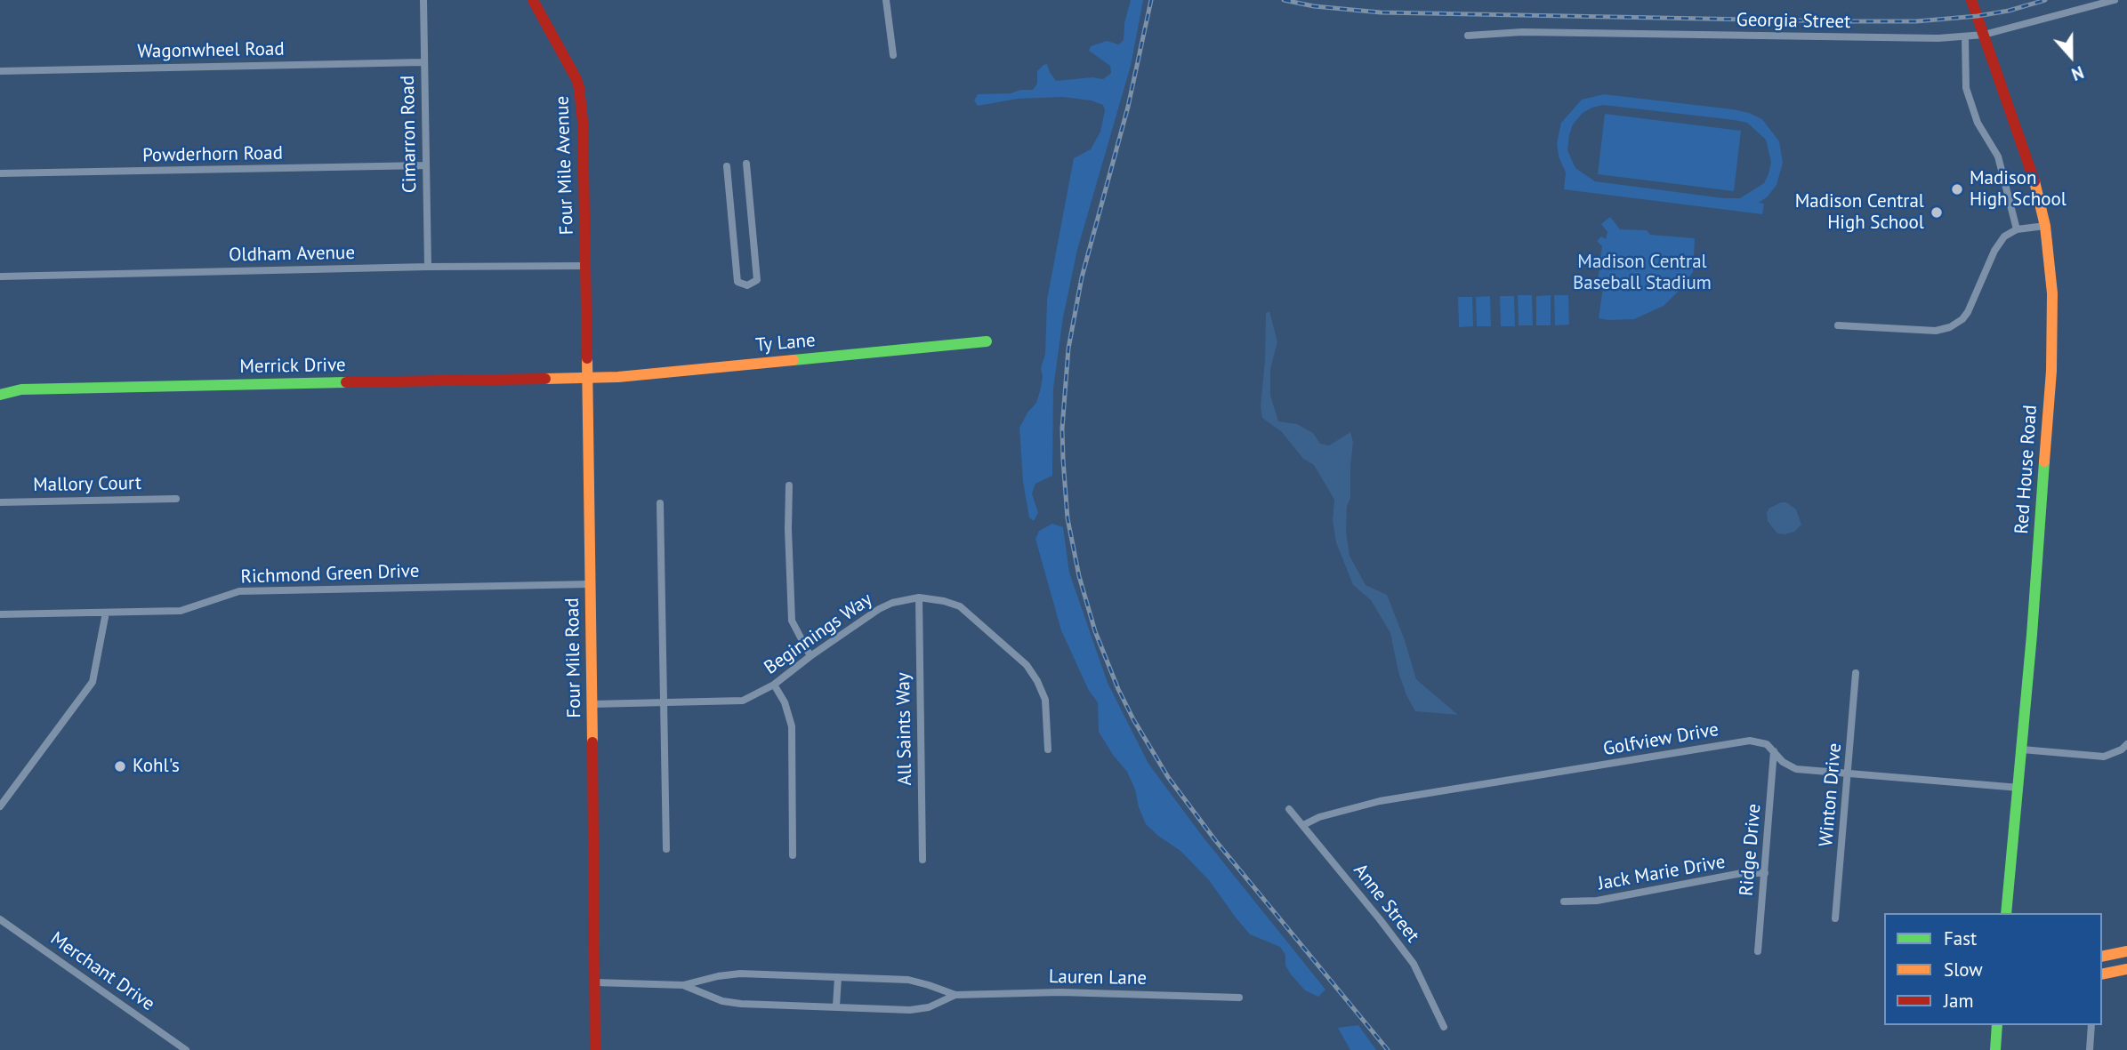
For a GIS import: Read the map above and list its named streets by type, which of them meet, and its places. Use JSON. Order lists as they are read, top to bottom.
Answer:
{
  "streets": {
    "street": [
      "Georgia Street",
      "Wagonwheel Road",
      "Cimarron Road",
      "Powderhorn Road",
      "Four Mile Avenue",
      "Oldham Avenue",
      "Ty Lane",
      "Merrick Drive",
      "Red House Road",
      "Mallory Court",
      "Richmond Green Drive",
      "Beginnings Way",
      "Four Mile Road",
      "All Saints Way",
      "Golfview Drive",
      "Winton Drive",
      "Ridge Drive",
      "Jack Marie Drive",
      "Anne Street",
      "Merchant Drive",
      "Lauren Lane"
    ]
  },
  "crossings": [
    ["Georgia Street", "Red House Road"],
    ["Wagonwheel Road", "Cimarron Road"],
    ["Cimarron Road", "Powderhorn Road"],
    ["Cimarron Road", "Oldham Avenue"],
    ["Four Mile Avenue", "Oldham Avenue"],
    ["Four Mile Avenue", "Four Mile Road"],
    ["Oldham Avenue", "Four Mile Road"],
    ["Ty Lane", "Merrick Drive"],
    ["Ty Lane", "Four Mile Road"],
    ["Merrick Drive", "Four Mile Road"],
    ["Red House Road", "Golfview Drive"],
    ["Richmond Green Drive", "Four Mile Road"],
    ["Beginnings Way", "Four Mile Road"],
    ["Beginnings Way", "All Saints Way"],
    ["Four Mile Road", "Lauren Lane"],
    ["Golfview Drive", "Winton Drive"],
    ["Golfview Drive", "Ridge Drive"],
    ["Golfview Drive", "Anne Street"],
    ["Ridge Drive", "Jack Marie Drive"]
  ],
  "parks": ["Madison Central Baseball Stadium"],
  "places": ["Madison High School", "Madison Central High School", "Kohl's"],
  "legend": ["Fast", "Slow", "Jam"],
  "north": "bottom"
}
